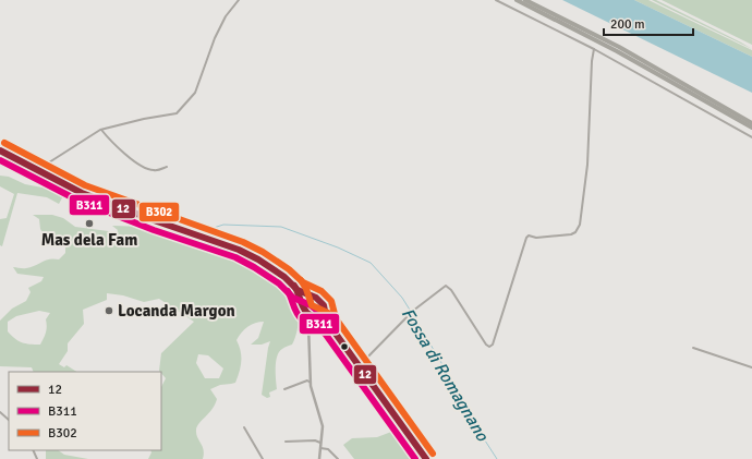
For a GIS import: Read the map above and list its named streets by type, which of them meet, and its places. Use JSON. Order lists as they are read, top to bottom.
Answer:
{
  "water": ["Fossa di Romagnano"],
  "places": ["Mas dela Fam", "Locanda Margon"],
  "lines": ["transit line B302", "transit line 12", "transit line B311"],
  "legend": ["12", "B311", "B302"],
  "scale_bar": "200 m"
}
